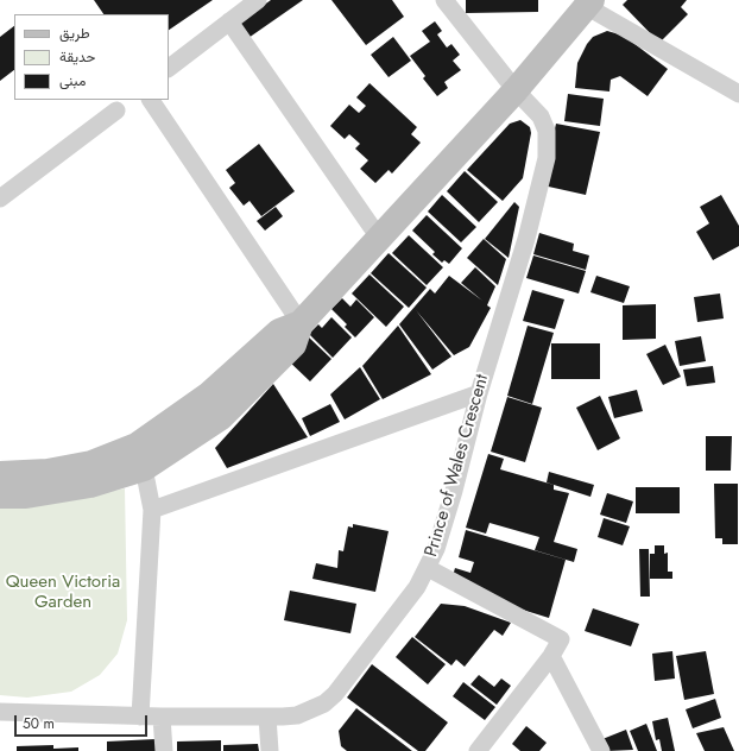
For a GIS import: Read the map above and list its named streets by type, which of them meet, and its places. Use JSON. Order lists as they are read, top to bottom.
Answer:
{
  "streets": {
    "street": ["Prince of Wales Crescent"]
  },
  "parks": ["Queen Victoria Garden"],
  "legend": ["طريق", "حديقة", "مبنى"],
  "scale_bar": "50 m"
}
